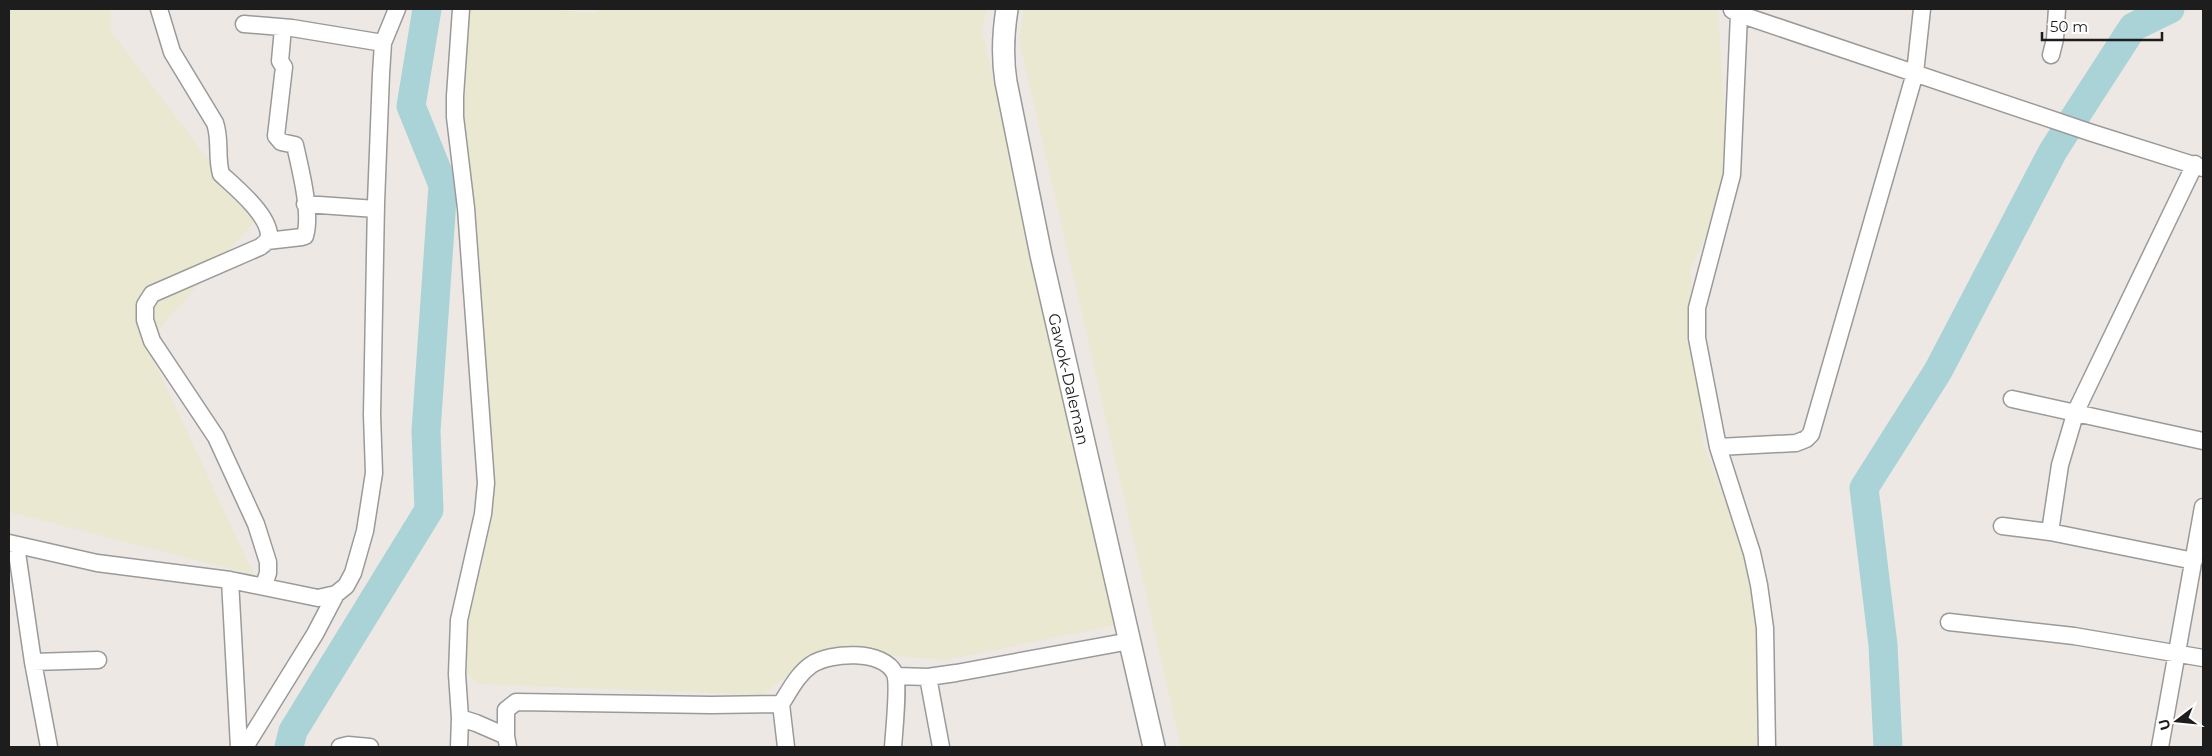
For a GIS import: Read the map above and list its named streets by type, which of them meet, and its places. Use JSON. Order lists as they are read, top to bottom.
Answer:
{
  "streets": {
    "street": ["Gawok-Daleman"]
  },
  "scale_bar": "50 m",
  "north": "left"
}
